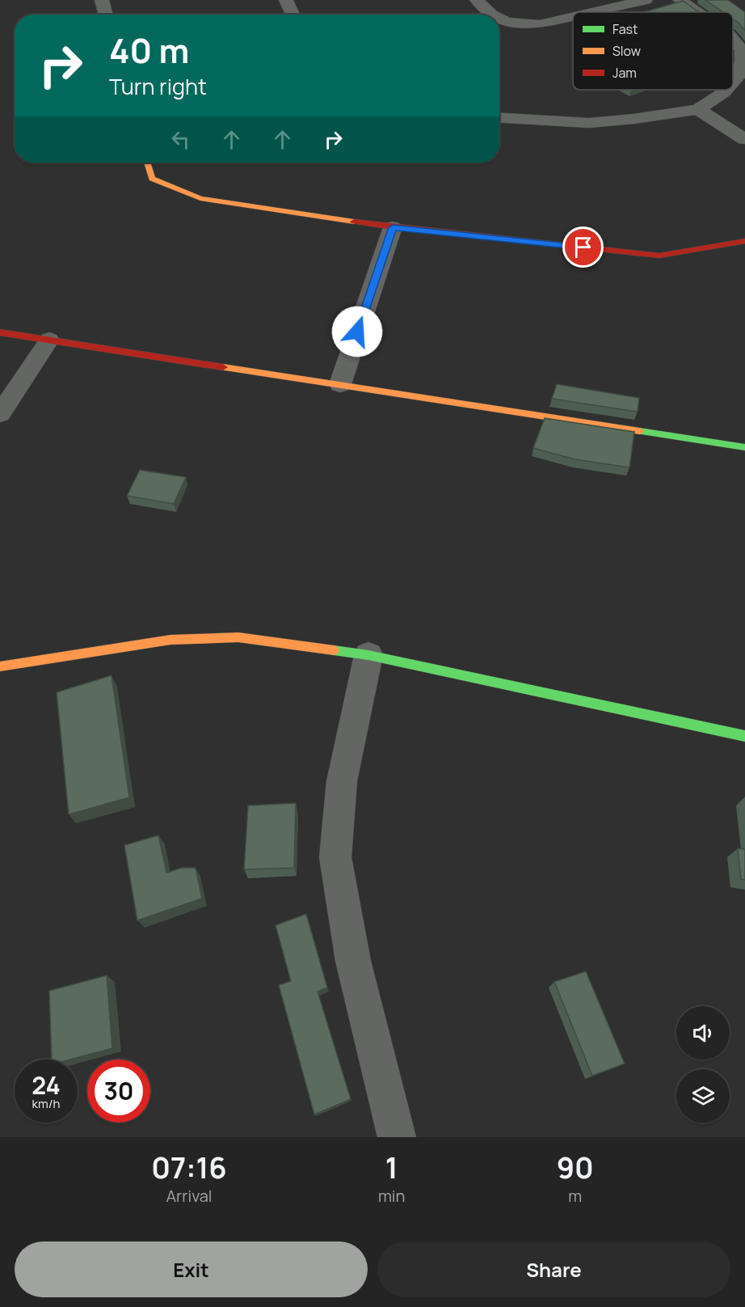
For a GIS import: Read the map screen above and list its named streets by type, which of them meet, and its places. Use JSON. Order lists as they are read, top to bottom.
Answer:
{
  "legend": ["Fast", "Slow", "Jam"],
  "page": {
    "turn": ["40 m", "Turn right"],
    "speed": "24 km/h",
    "limit": "30",
    "eta": [
      "07:16",
      "Arrival",
      "1",
      "min",
      "90",
      "m"
    ],
    "buttons": ["Exit", "Share"]
  }
}
